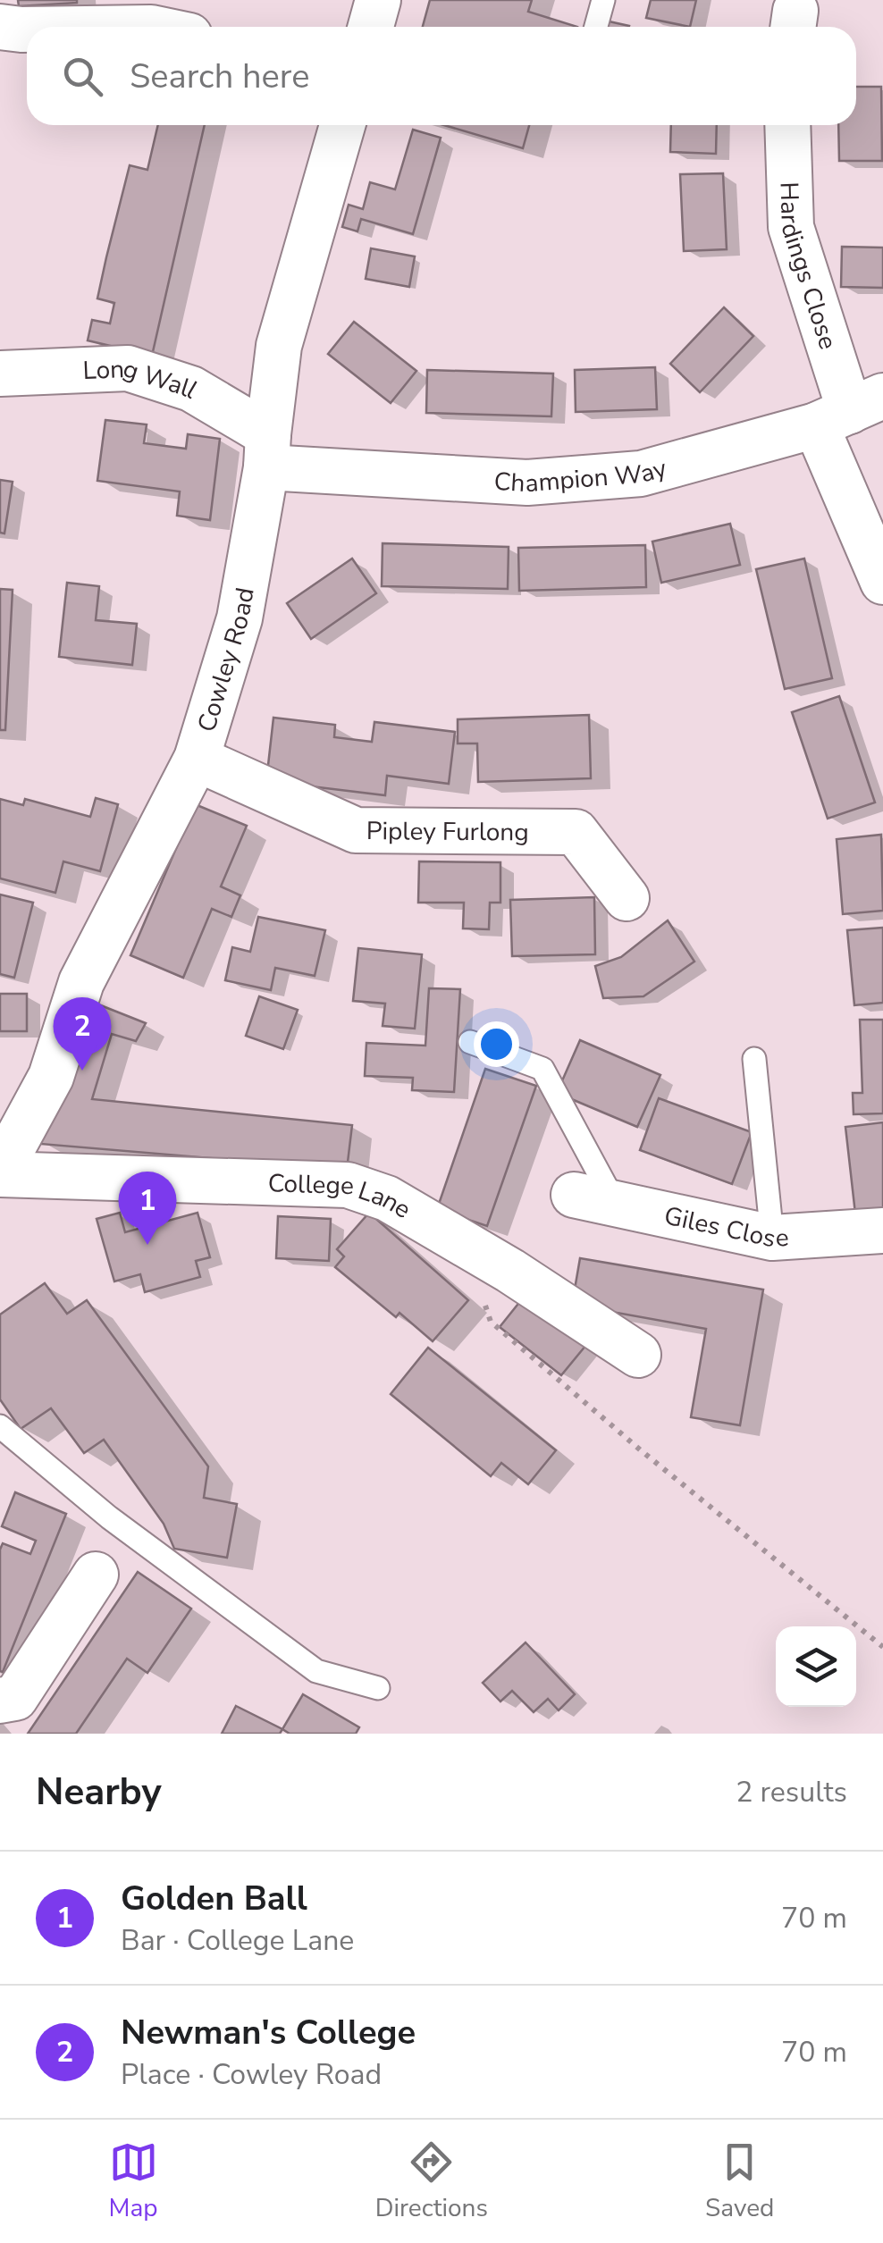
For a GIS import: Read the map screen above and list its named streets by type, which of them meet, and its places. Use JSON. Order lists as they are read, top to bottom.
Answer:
{
  "streets": {
    "street": [
      "Hardings Close",
      "Long Wall",
      "Champion Way",
      "Cowley Road",
      "Pipley Furlong",
      "College Lane",
      "Giles Close"
    ]
  },
  "crossings": [
    ["Hardings Close", "Champion Way"],
    ["Long Wall", "Champion Way"],
    ["Long Wall", "Cowley Road"],
    ["Champion Way", "Cowley Road"],
    ["Cowley Road", "Pipley Furlong"],
    ["Cowley Road", "College Lane"]
  ],
  "page": {
    "search": "Search here",
    "pins": ["2", "1"],
    "heading": ["Nearby", "2 results"],
    "list": [
      {
        "mark": "1",
        "name": "Golden Ball",
        "note": "Bar · College Lane",
        "value": "70 m"
      },
      {
        "mark": "2",
        "name": "Newman's College",
        "note": "Place · Cowley Road",
        "value": "70 m"
      }
    ],
    "nav": ["Map", "Directions", "Saved"]
  }
}
